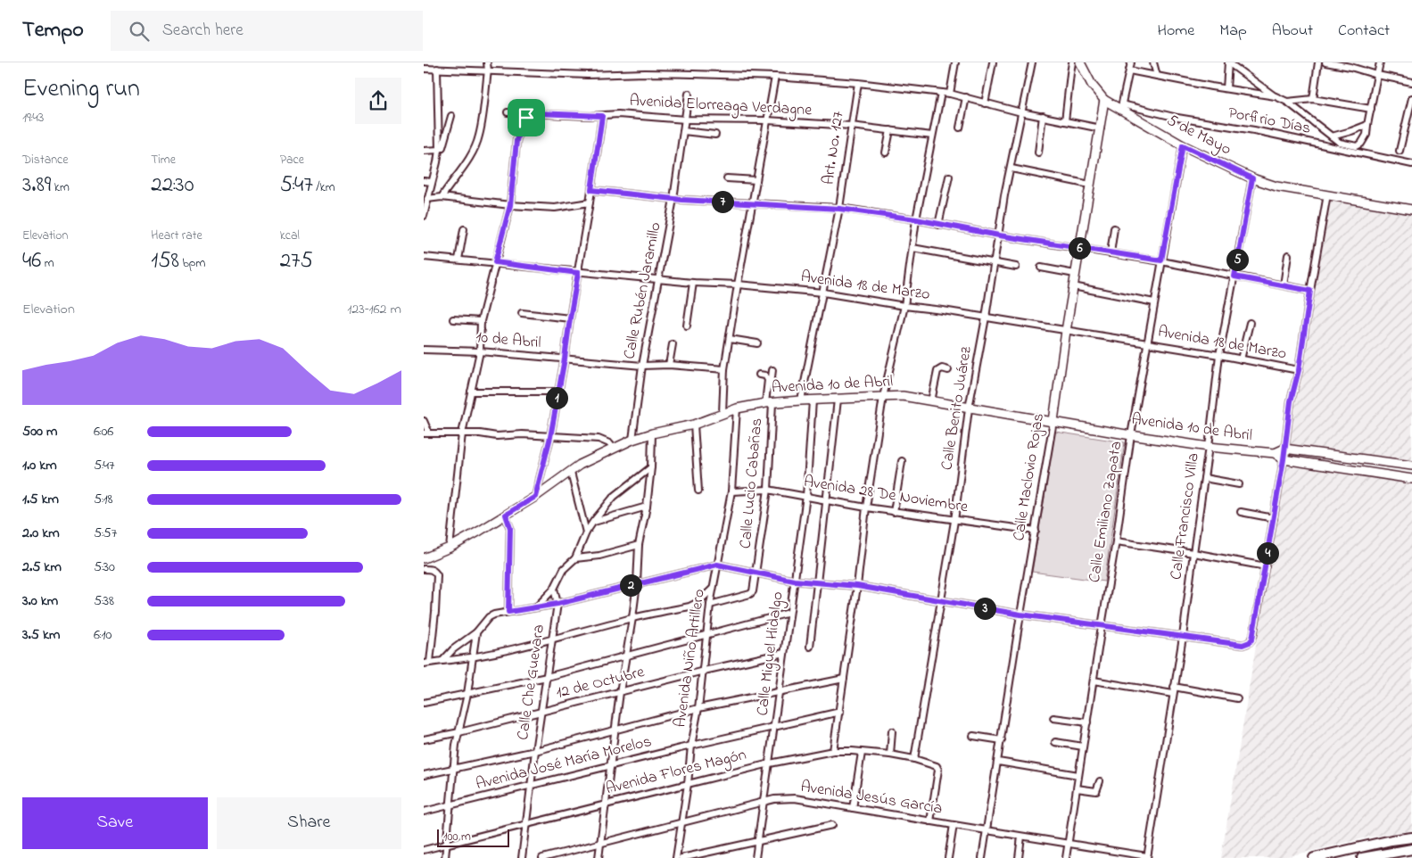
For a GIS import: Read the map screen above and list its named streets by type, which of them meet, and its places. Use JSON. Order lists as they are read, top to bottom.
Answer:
{
  "streets": {
    "street": [
      "Avenida Elorreaga Verdagne",
      "Porfirio Días",
      "5 de Mayo",
      "Art. No. 127",
      "Avenida 18 de Marzo",
      "Calle Rubén Jaramillo",
      "10 de Abril",
      "Avenida 10 de Abril",
      "Calle Benito Juárez",
      "Calle Maclovio Rojas",
      "Calle Lucio Cabañas",
      "Avenida 28 De Noviembre",
      "Calle Emiliano Zapata",
      "Calle Francisco Villa",
      "Calle Miguel Hidalgo",
      "Avenida Niño Artillero",
      "Calle Che Guevara",
      "12 de Octubre",
      "Avenida José María Morelos",
      "Avenida Flores Magón",
      "Avenida Jesús García"
    ]
  },
  "crossings": [
    ["Avenida Elorreaga Verdagne", "Art. No. 127"],
    ["Avenida Elorreaga Verdagne", "Calle Rubén Jaramillo"],
    ["Porfirio Días", "5 de Mayo"],
    ["5 de Mayo", "Calle Maclovio Rojas"],
    ["5 de Mayo", "Calle Emiliano Zapata"],
    ["5 de Mayo", "Calle Francisco Villa"],
    ["Art. No. 127", "Avenida 18 de Marzo"],
    ["Art. No. 127", "Avenida 10 de Abril"],
    ["Avenida 18 de Marzo", "Calle Rubén Jaramillo"],
    ["Avenida 18 de Marzo", "Calle Benito Juárez"],
    ["Avenida 18 de Marzo", "Calle Maclovio Rojas"],
    ["Avenida 18 de Marzo", "Calle Emiliano Zapata"],
    ["Avenida 18 de Marzo", "Calle Francisco Villa"],
    ["Calle Rubén Jaramillo", "10 de Abril"],
    ["Calle Rubén Jaramillo", "Avenida 10 de Abril"],
    ["Avenida 10 de Abril", "Calle Benito Juárez"],
    ["Avenida 10 de Abril", "Calle Maclovio Rojas"],
    ["Avenida 10 de Abril", "Calle Lucio Cabañas"],
    ["Avenida 10 de Abril", "Calle Emiliano Zapata"],
    ["Avenida 10 de Abril", "Calle Francisco Villa"],
    ["Avenida 10 de Abril", "Calle Miguel Hidalgo"],
    ["Avenida 10 de Abril", "Avenida Niño Artillero"],
    ["Calle Benito Juárez", "Avenida 28 De Noviembre"],
    ["Calle Benito Juárez", "Avenida Flores Magón"],
    ["Calle Maclovio Rojas", "Avenida 28 De Noviembre"],
    ["Calle Maclovio Rojas", "Avenida Jesús García"],
    ["Calle Lucio Cabañas", "Avenida 28 De Noviembre"],
    ["Calle Lucio Cabañas", "Avenida Niño Artillero"],
    ["Avenida 28 De Noviembre", "Calle Miguel Hidalgo"],
    ["Avenida 28 De Noviembre", "Avenida Niño Artillero"],
    ["Calle Emiliano Zapata", "Avenida Jesús García"],
    ["Calle Francisco Villa", "Avenida Jesús García"],
    ["Calle Miguel Hidalgo", "12 de Octubre"],
    ["Calle Miguel Hidalgo", "Avenida José María Morelos"],
    ["Calle Miguel Hidalgo", "Avenida Flores Magón"],
    ["Calle Miguel Hidalgo", "Avenida Jesús García"],
    ["Avenida Niño Artillero", "12 de Octubre"],
    ["Avenida Niño Artillero", "Avenida José María Morelos"],
    ["Avenida Niño Artillero", "Avenida Flores Magón"],
    ["Avenida Niño Artillero", "Avenida Jesús García"],
    ["Calle Che Guevara", "12 de Octubre"],
    ["Calle Che Guevara", "Avenida José María Morelos"],
    ["Calle Che Guevara", "Avenida Flores Magón"],
    ["Avenida Flores Magón", "Avenida Jesús García"]
  ],
  "scale_bar": "100 m",
  "page": {
    "header": "Tempo",
    "search": "Search here",
    "nav": [
      "Home",
      "Map",
      "About",
      "Contact"
    ],
    "heading": ["Evening run", "19:43"],
    "stats": [
      ["Distance", "3.89 km"],
      ["Time", "22:30"],
      ["Pace", "5:47 /km"],
      ["Elevation", "46 m"],
      ["Heart rate", "158 bpm"],
      ["kcal", "275"]
    ],
    "pins": [
      "7",
      "6",
      "5",
      "1",
      "4",
      "2",
      "3"
    ],
    "chart": ["Elevation", "123–162 m"],
    "list": [
      {
        "name": "500 m",
        "note": "6:06"
      },
      {
        "name": "1.0 km",
        "note": "5:47"
      },
      {
        "name": "1.5 km",
        "note": "5:18"
      },
      {
        "name": "2.0 km",
        "note": "5:57"
      },
      {
        "name": "2.5 km",
        "note": "5:30"
      },
      {
        "name": "3.0 km",
        "note": "5:38"
      },
      {
        "name": "3.5 km",
        "note": "6:10"
      }
    ],
    "buttons": ["Save", "Share"],
    "scale": "100 m"
  }
}
